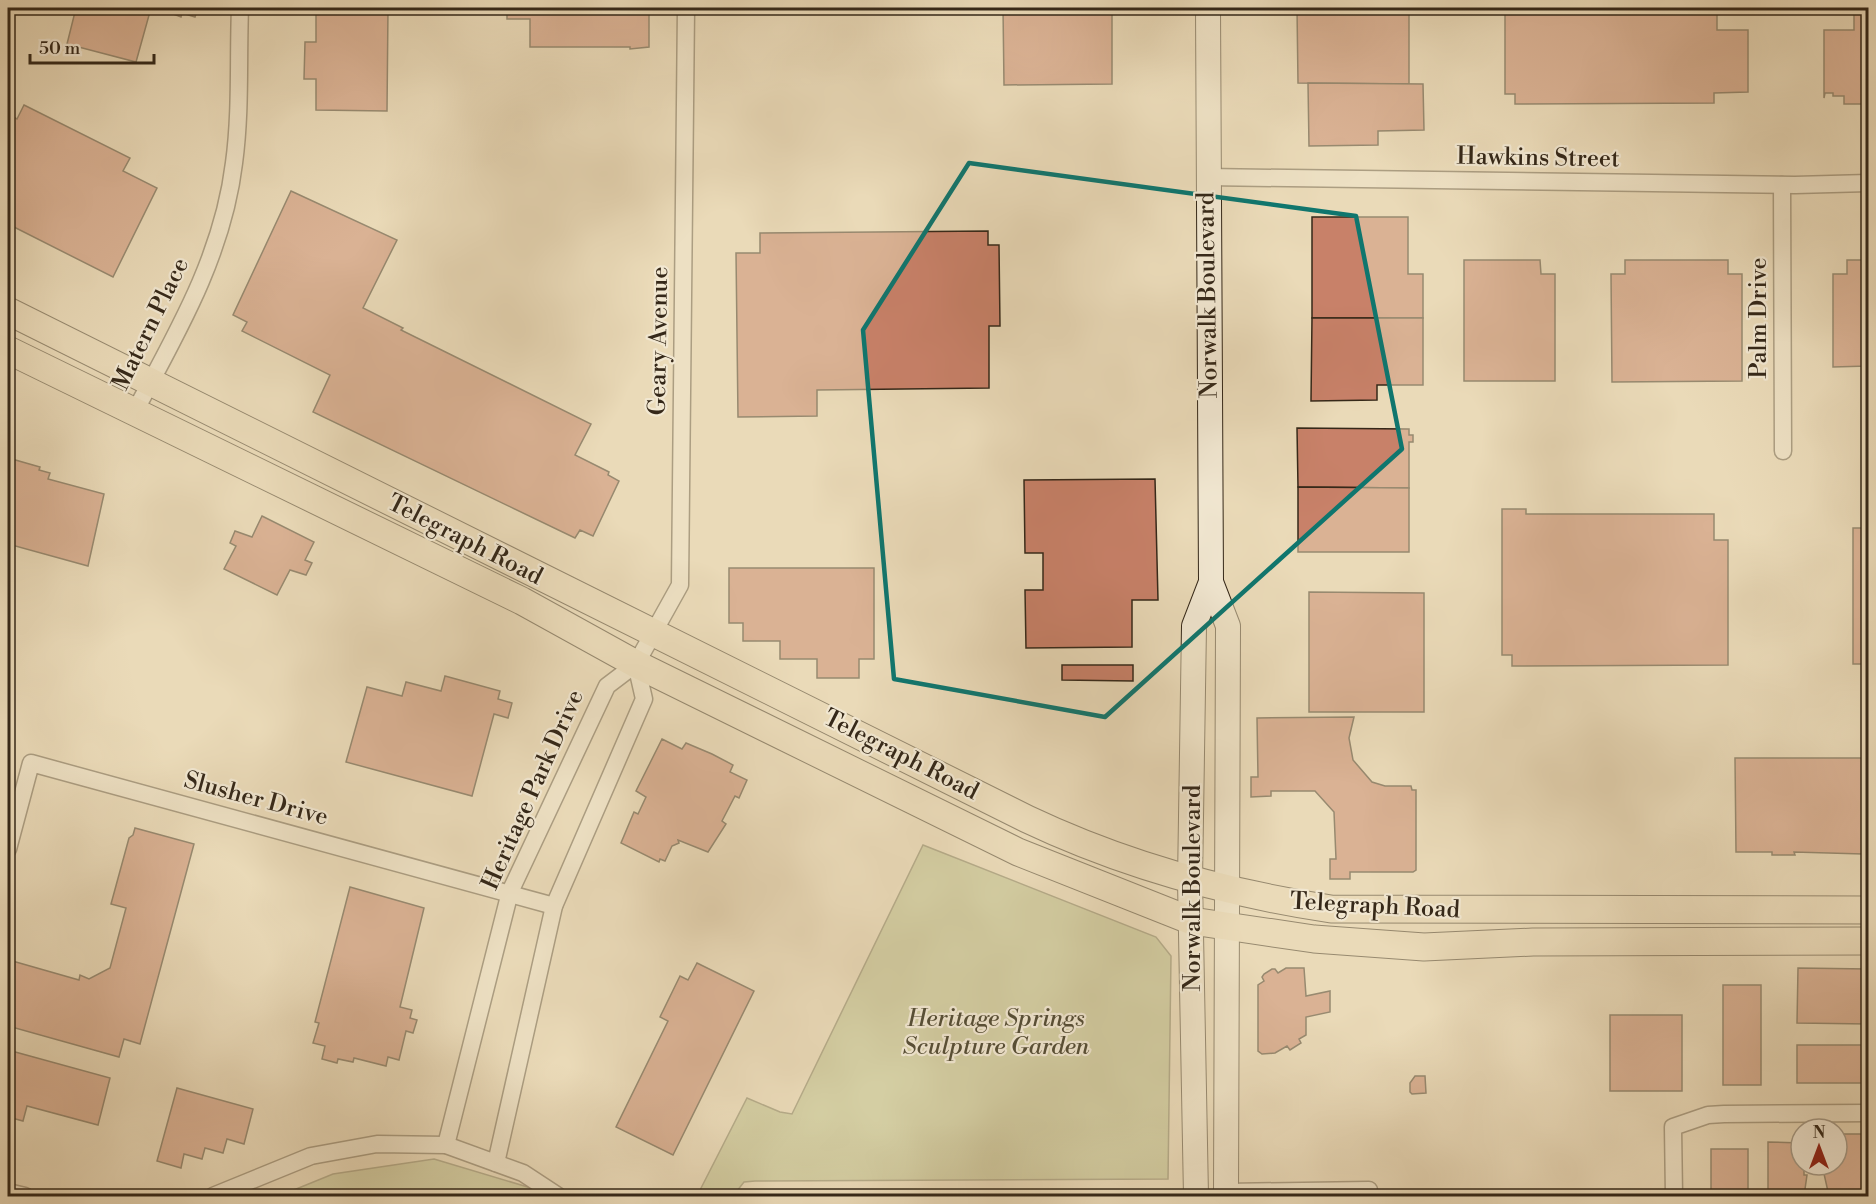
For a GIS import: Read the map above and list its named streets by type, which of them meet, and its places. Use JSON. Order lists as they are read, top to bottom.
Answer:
{
  "streets": {
    "main road": ["Norwalk Boulevard", "Telegraph Road"],
    "street": [
      "Hawkins Street",
      "Palm Drive",
      "Matern Place",
      "Geary Avenue",
      "Heritage Park Drive",
      "Slusher Drive"
    ]
  },
  "crossings": [
    ["Hawkins Street", "Norwalk Boulevard"],
    ["Hawkins Street", "Palm Drive"],
    ["Norwalk Boulevard", "Telegraph Road"],
    ["Matern Place", "Telegraph Road"],
    ["Geary Avenue", "Telegraph Road"],
    ["Geary Avenue", "Heritage Park Drive"],
    ["Telegraph Road", "Heritage Park Drive"],
    ["Heritage Park Drive", "Slusher Drive"]
  ],
  "parks": ["Heritage Springs Sculpture Garden"],
  "scale_bar": "50 m",
  "north": "top"
}
